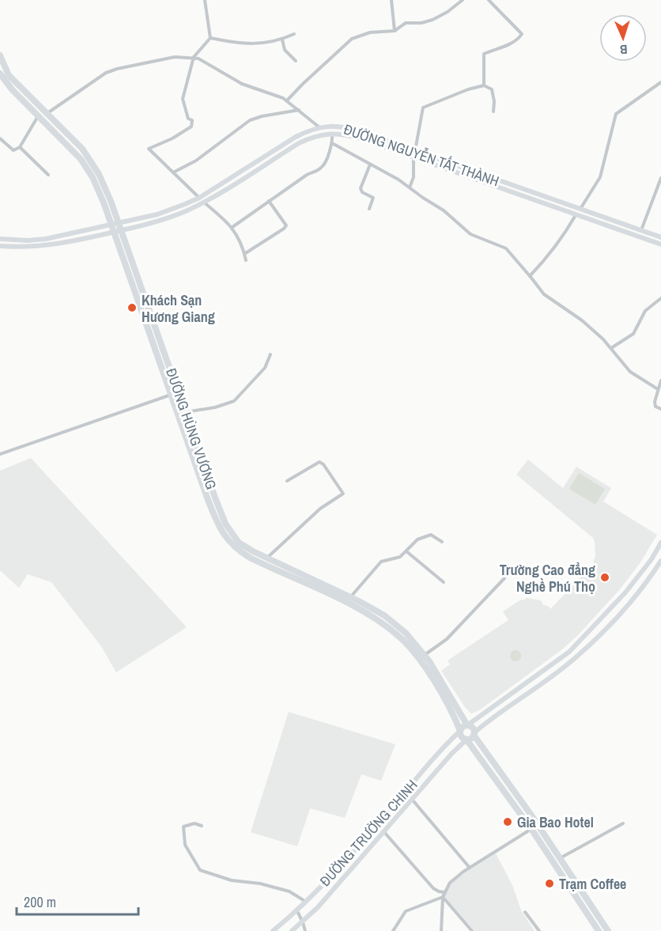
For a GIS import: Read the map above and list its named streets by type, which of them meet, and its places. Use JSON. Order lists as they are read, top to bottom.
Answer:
{
  "streets": {
    "highway": ["ĐƯỜNG HÙNG VƯƠNG"],
    "main road": ["ĐƯỜNG NGUYỄN TẤT THÀNH", "ĐƯỜNG TRƯỜNG CHINH"]
  },
  "crossings": [
    ["ĐƯỜNG NGUYỄN TẤT THÀNH", "ĐƯỜNG HÙNG VƯƠNG"],
    ["ĐƯỜNG HÙNG VƯƠNG", "ĐƯỜNG TRƯỜNG CHINH"]
  ],
  "places": [
    "Khách Sạn Hương Giang",
    "Trường Cao đẳng Nghề Phú Thọ",
    "Gia Bao Hotel",
    "Trạm Coffee"
  ],
  "scale_bar": "200 m",
  "north": "bottom"
}
